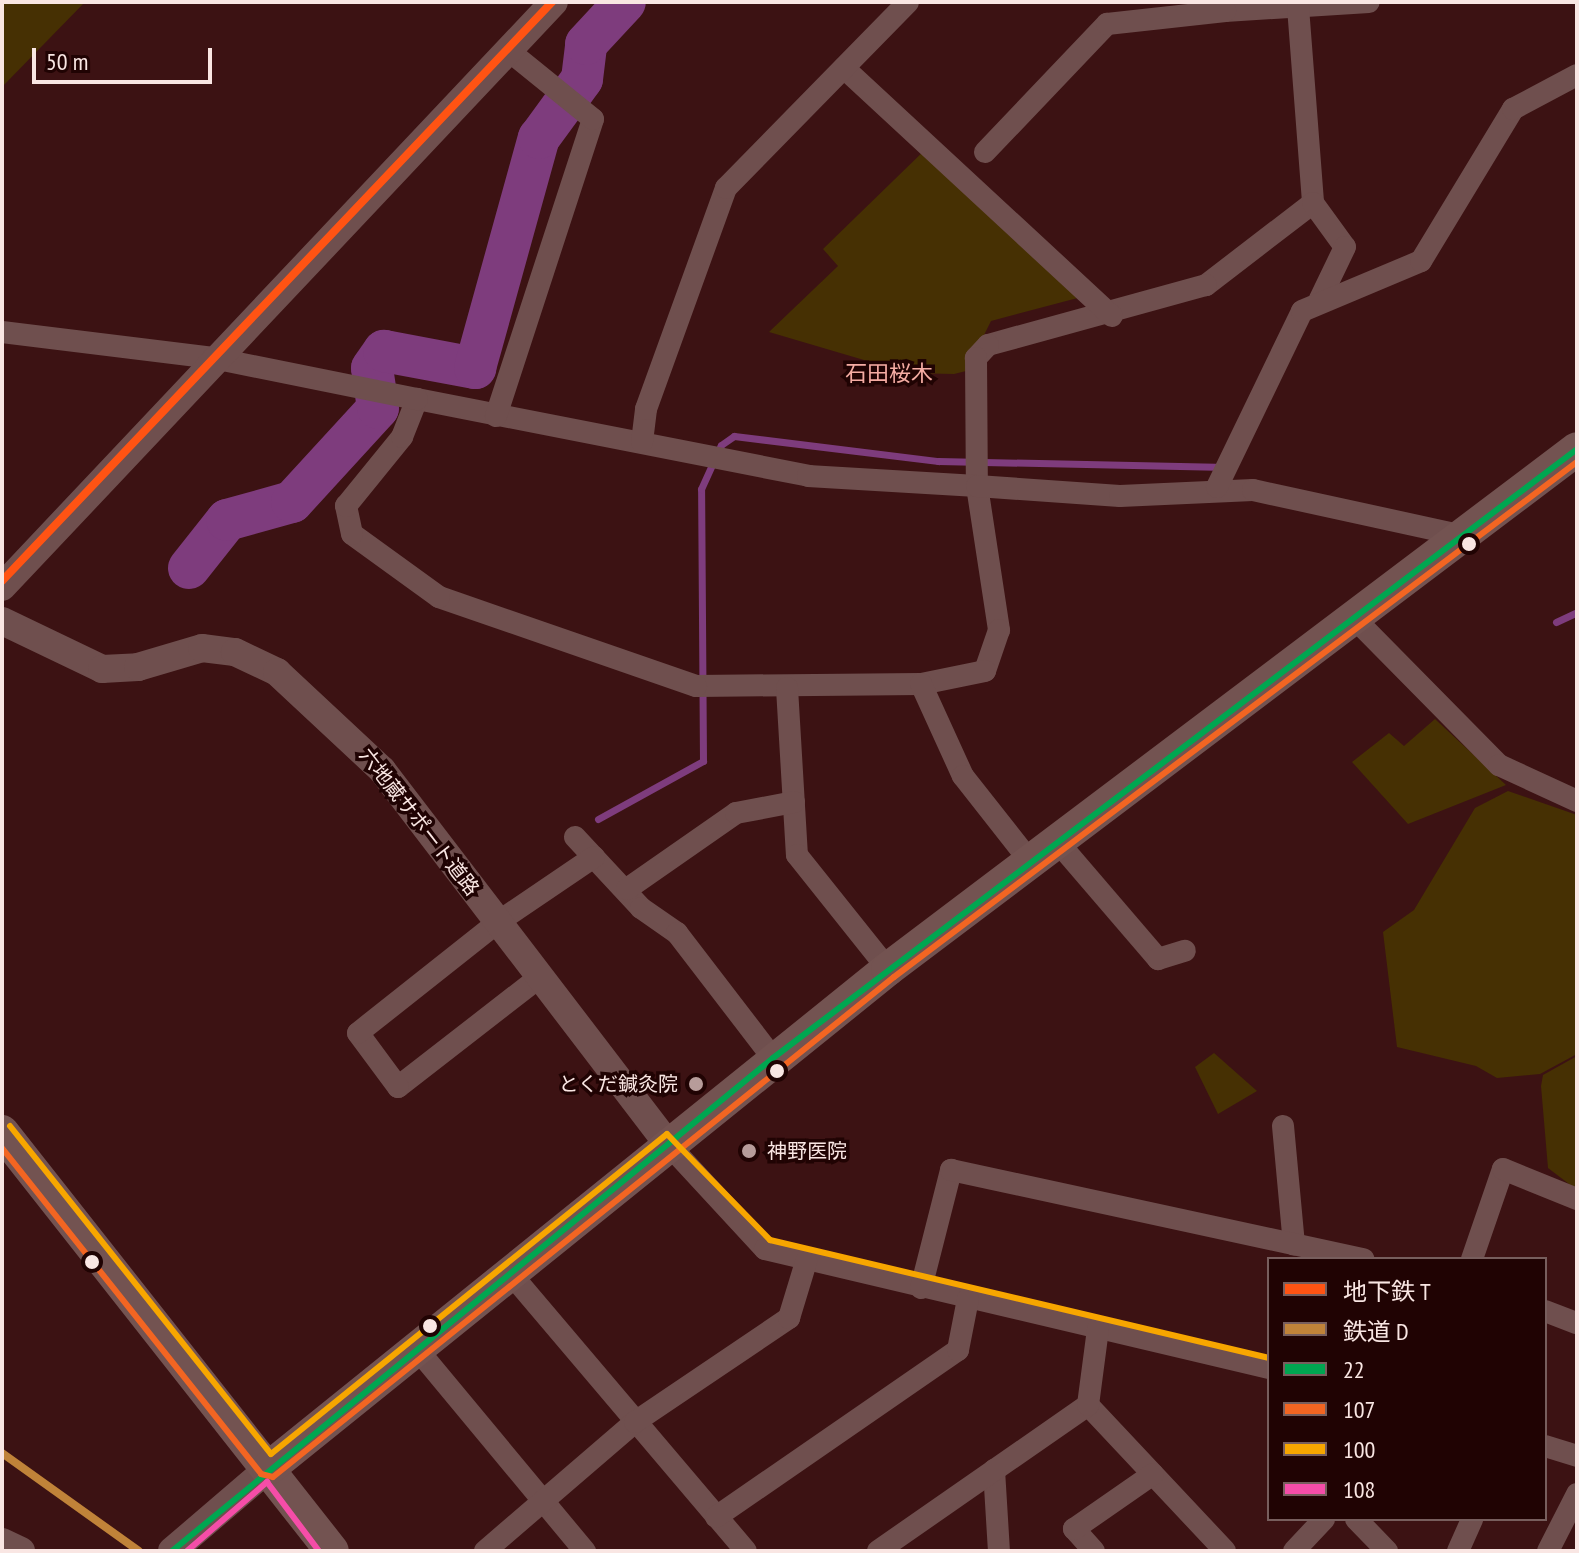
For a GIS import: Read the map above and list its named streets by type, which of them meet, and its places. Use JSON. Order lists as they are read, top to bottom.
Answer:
{
  "streets": {
    "street": ["六地蔵サポート道路"]
  },
  "districts": ["石田桜木"],
  "places": ["とくだ鍼灸院", "神野医院"],
  "lines": [
    "metro line T",
    "transit line 22",
    "transit line 107",
    "transit line 100",
    "rail line D",
    "transit line 108"
  ],
  "legend": [
    "地下鉄 T",
    "鉄道 D",
    "22",
    "107",
    "100",
    "108"
  ],
  "scale_bar": "50 m"
}
